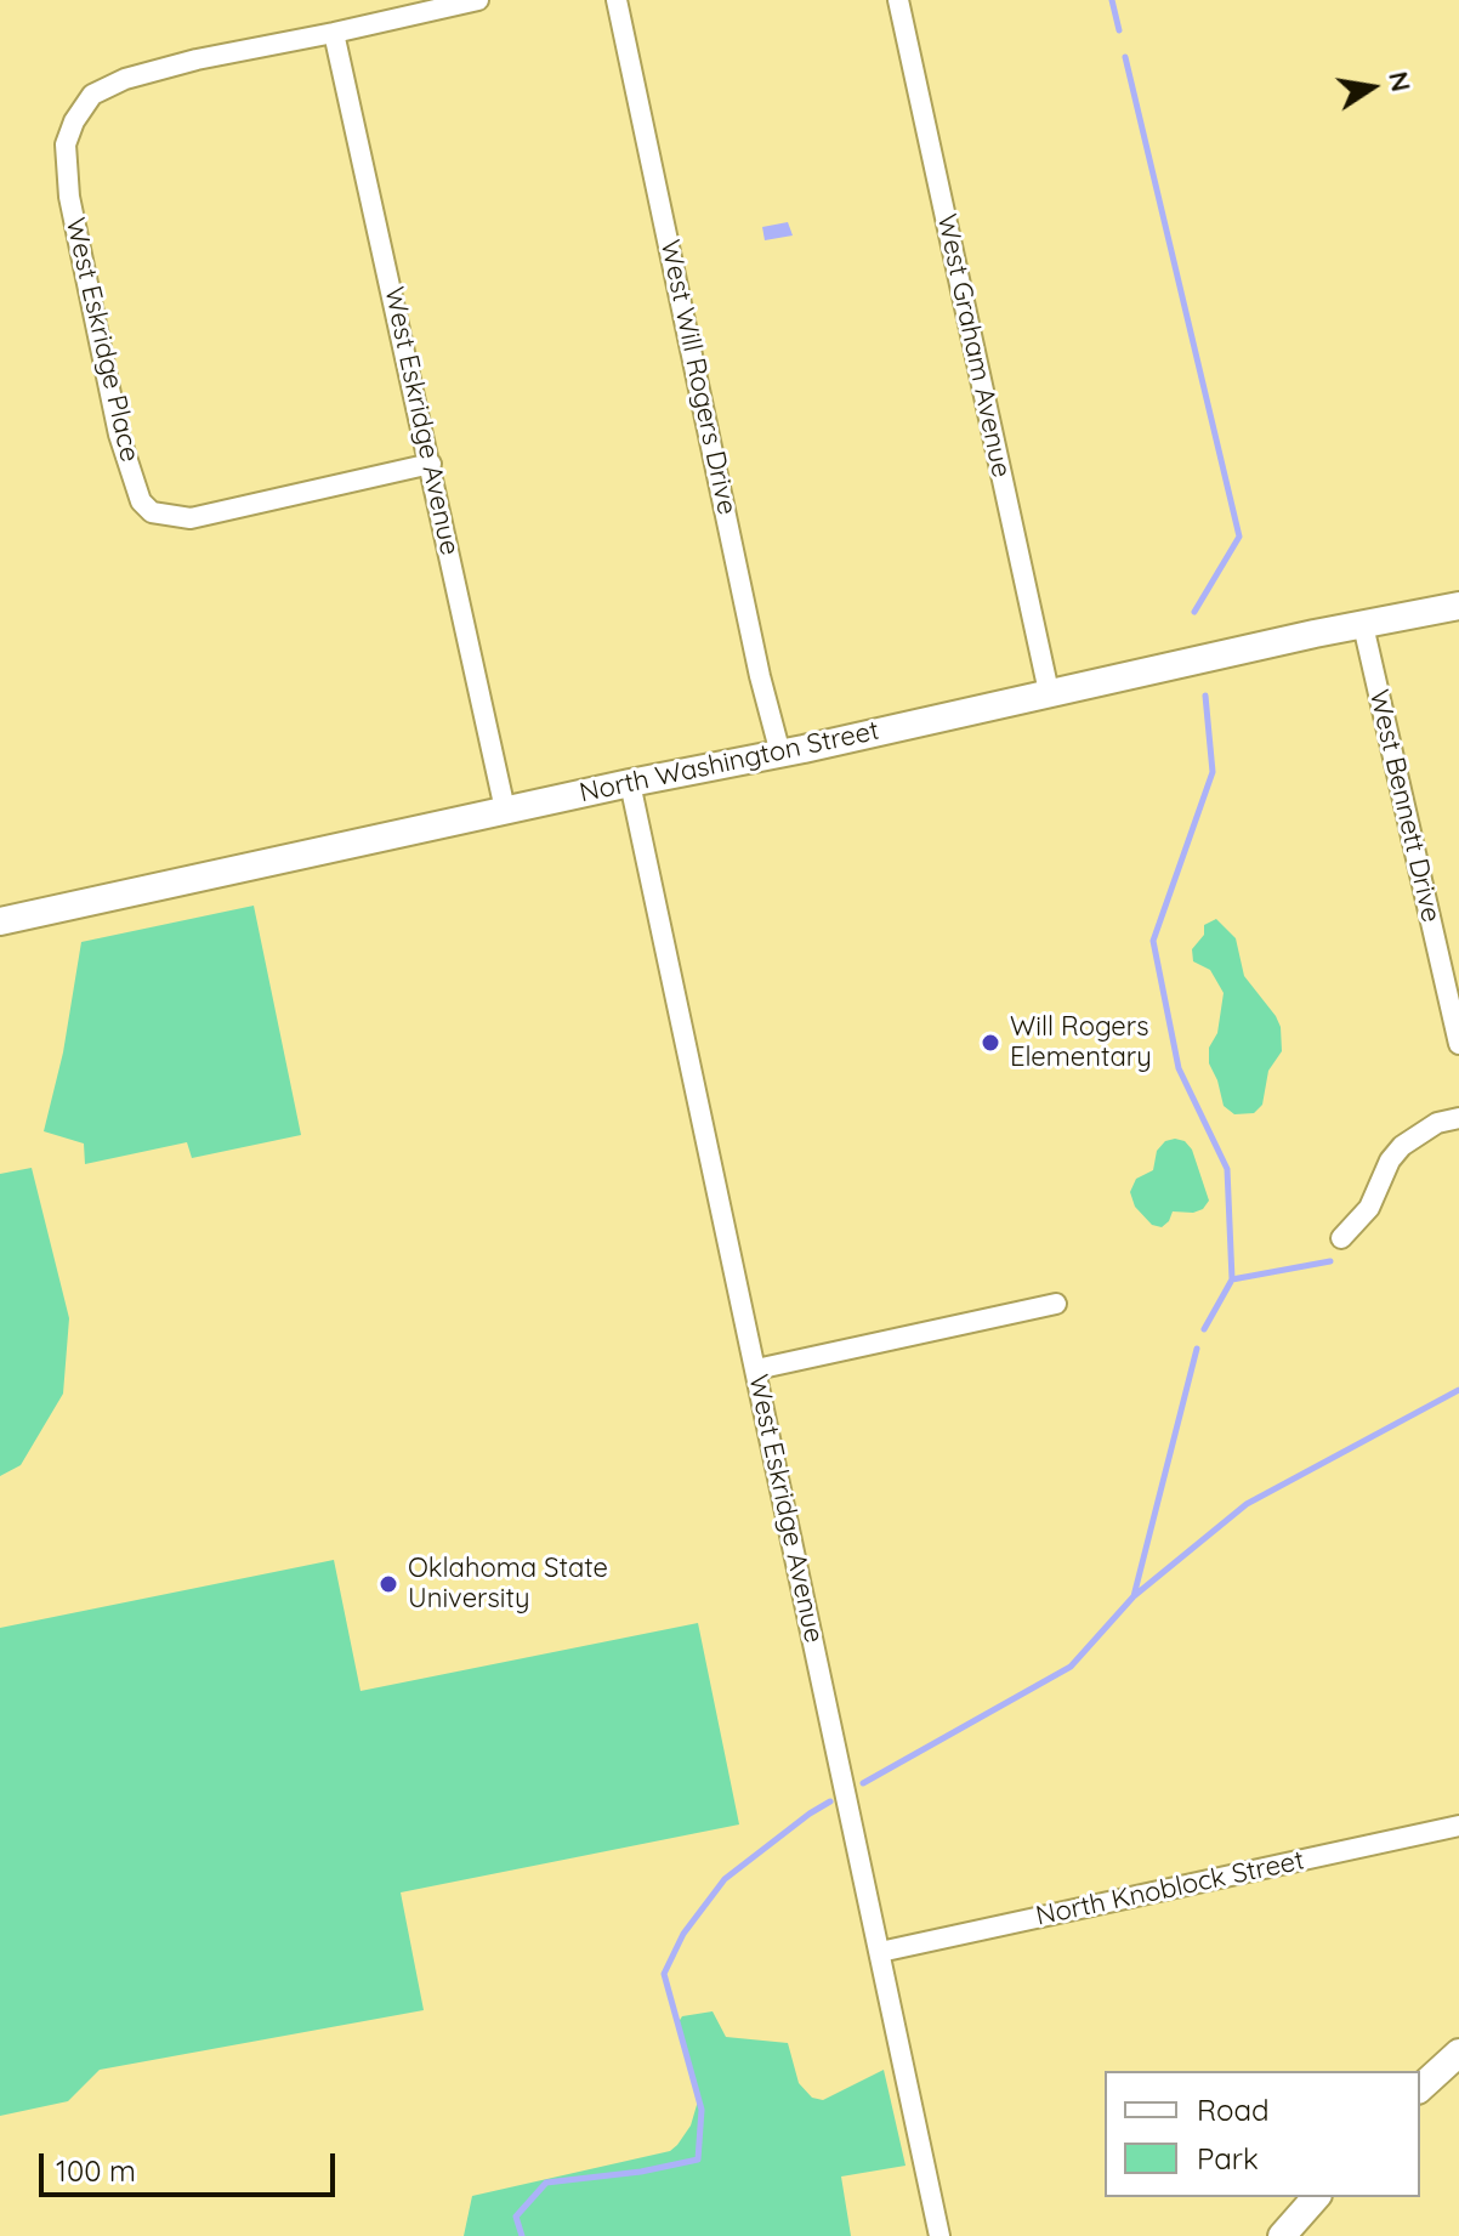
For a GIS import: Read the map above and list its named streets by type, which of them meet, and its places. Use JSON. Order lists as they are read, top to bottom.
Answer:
{
  "streets": {
    "main road": ["North Washington Street"],
    "street": [
      "West Eskridge Place",
      "West Graham Avenue",
      "West Will Rogers Drive",
      "West Eskridge Avenue",
      "West Bennett Drive",
      "North Knoblock Street"
    ]
  },
  "crossings": [
    ["West Eskridge Place", "West Eskridge Avenue"],
    ["West Graham Avenue", "North Washington Street"],
    ["West Will Rogers Drive", "North Washington Street"],
    ["West Eskridge Avenue", "North Washington Street"],
    ["West Eskridge Avenue", "North Knoblock Street"],
    ["North Washington Street", "West Bennett Drive"]
  ],
  "places": ["Will Rogers Elementary", "Oklahoma State University"],
  "legend": ["Road", "Park"],
  "scale_bar": "100 m",
  "north": "right"
}
